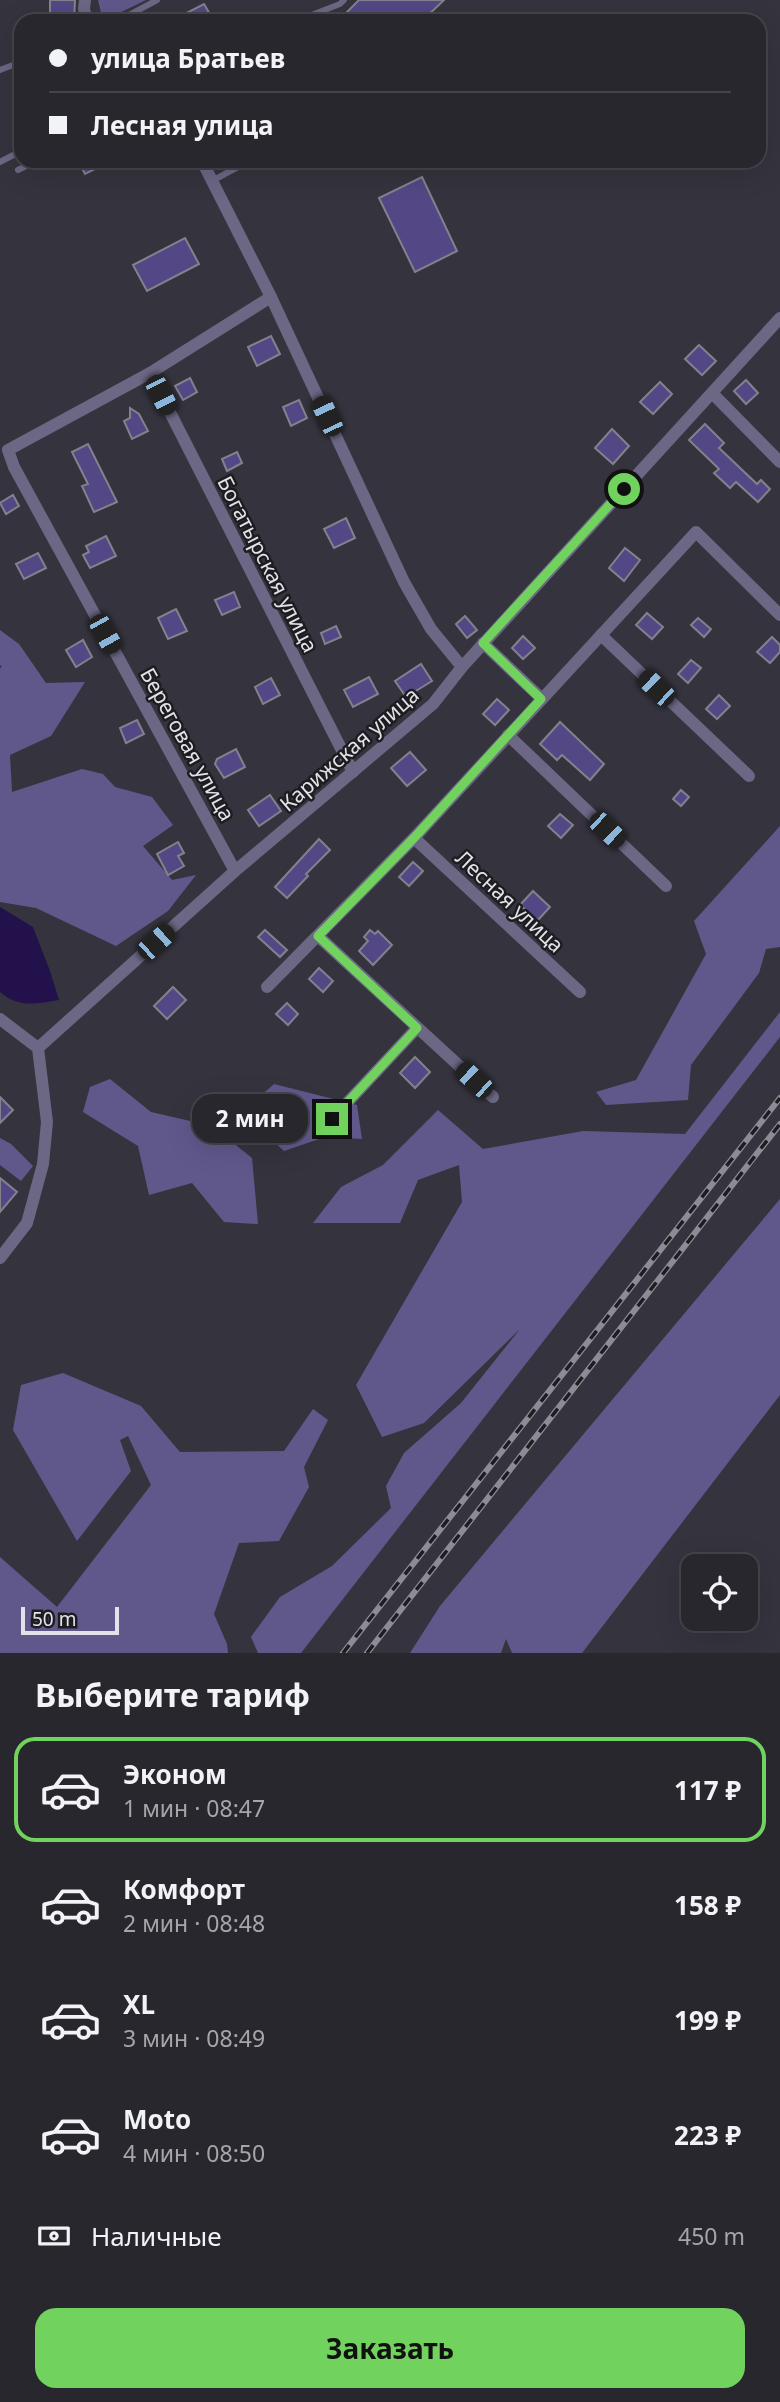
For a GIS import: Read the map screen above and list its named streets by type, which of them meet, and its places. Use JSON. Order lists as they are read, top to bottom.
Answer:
{
  "streets": {
    "street": [
      "Богатырская улица",
      "Береговая улица",
      "Карижская улица",
      "Лесная улица"
    ]
  },
  "crossings": [
    ["Богатырская улица", "Карижская улица"],
    ["Береговая улица", "Карижская улица"]
  ],
  "scale_bar": "50 m",
  "page": {
    "banner": ["улица Братьев", "Лесная улица"],
    "bubble": "2 мин",
    "scale": "50 m",
    "heading": "Выберите тариф",
    "list": [
      {
        "name": "Эконом",
        "note": "1 мин · 08:47",
        "value": "117 ₽"
      },
      {
        "name": "Комфорт",
        "note": "2 мин · 08:48",
        "value": "158 ₽"
      },
      {
        "name": "XL",
        "note": "3 мин · 08:49",
        "value": "199 ₽"
      },
      {
        "name": "Moto",
        "note": "4 мин · 08:50",
        "value": "223 ₽"
      }
    ],
    "pay": ["Наличные", "450 m"],
    "buttons": "Заказать"
  }
}
